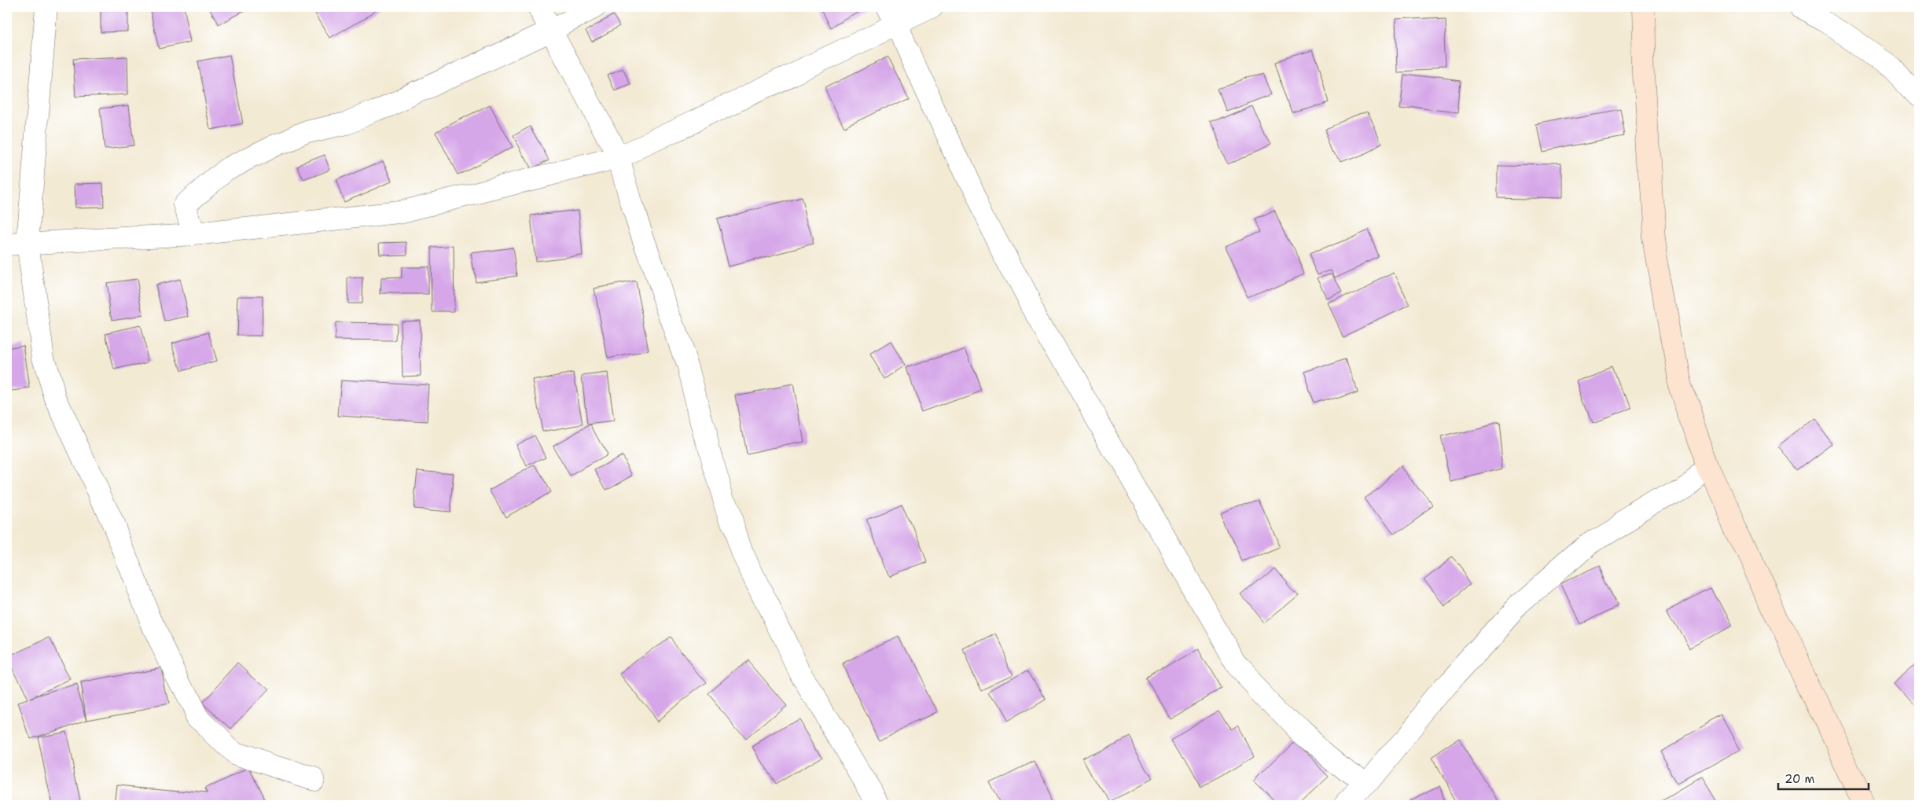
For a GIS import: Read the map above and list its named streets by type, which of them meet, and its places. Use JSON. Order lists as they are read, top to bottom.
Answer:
{
  "scale_bar": "20 m"
}
